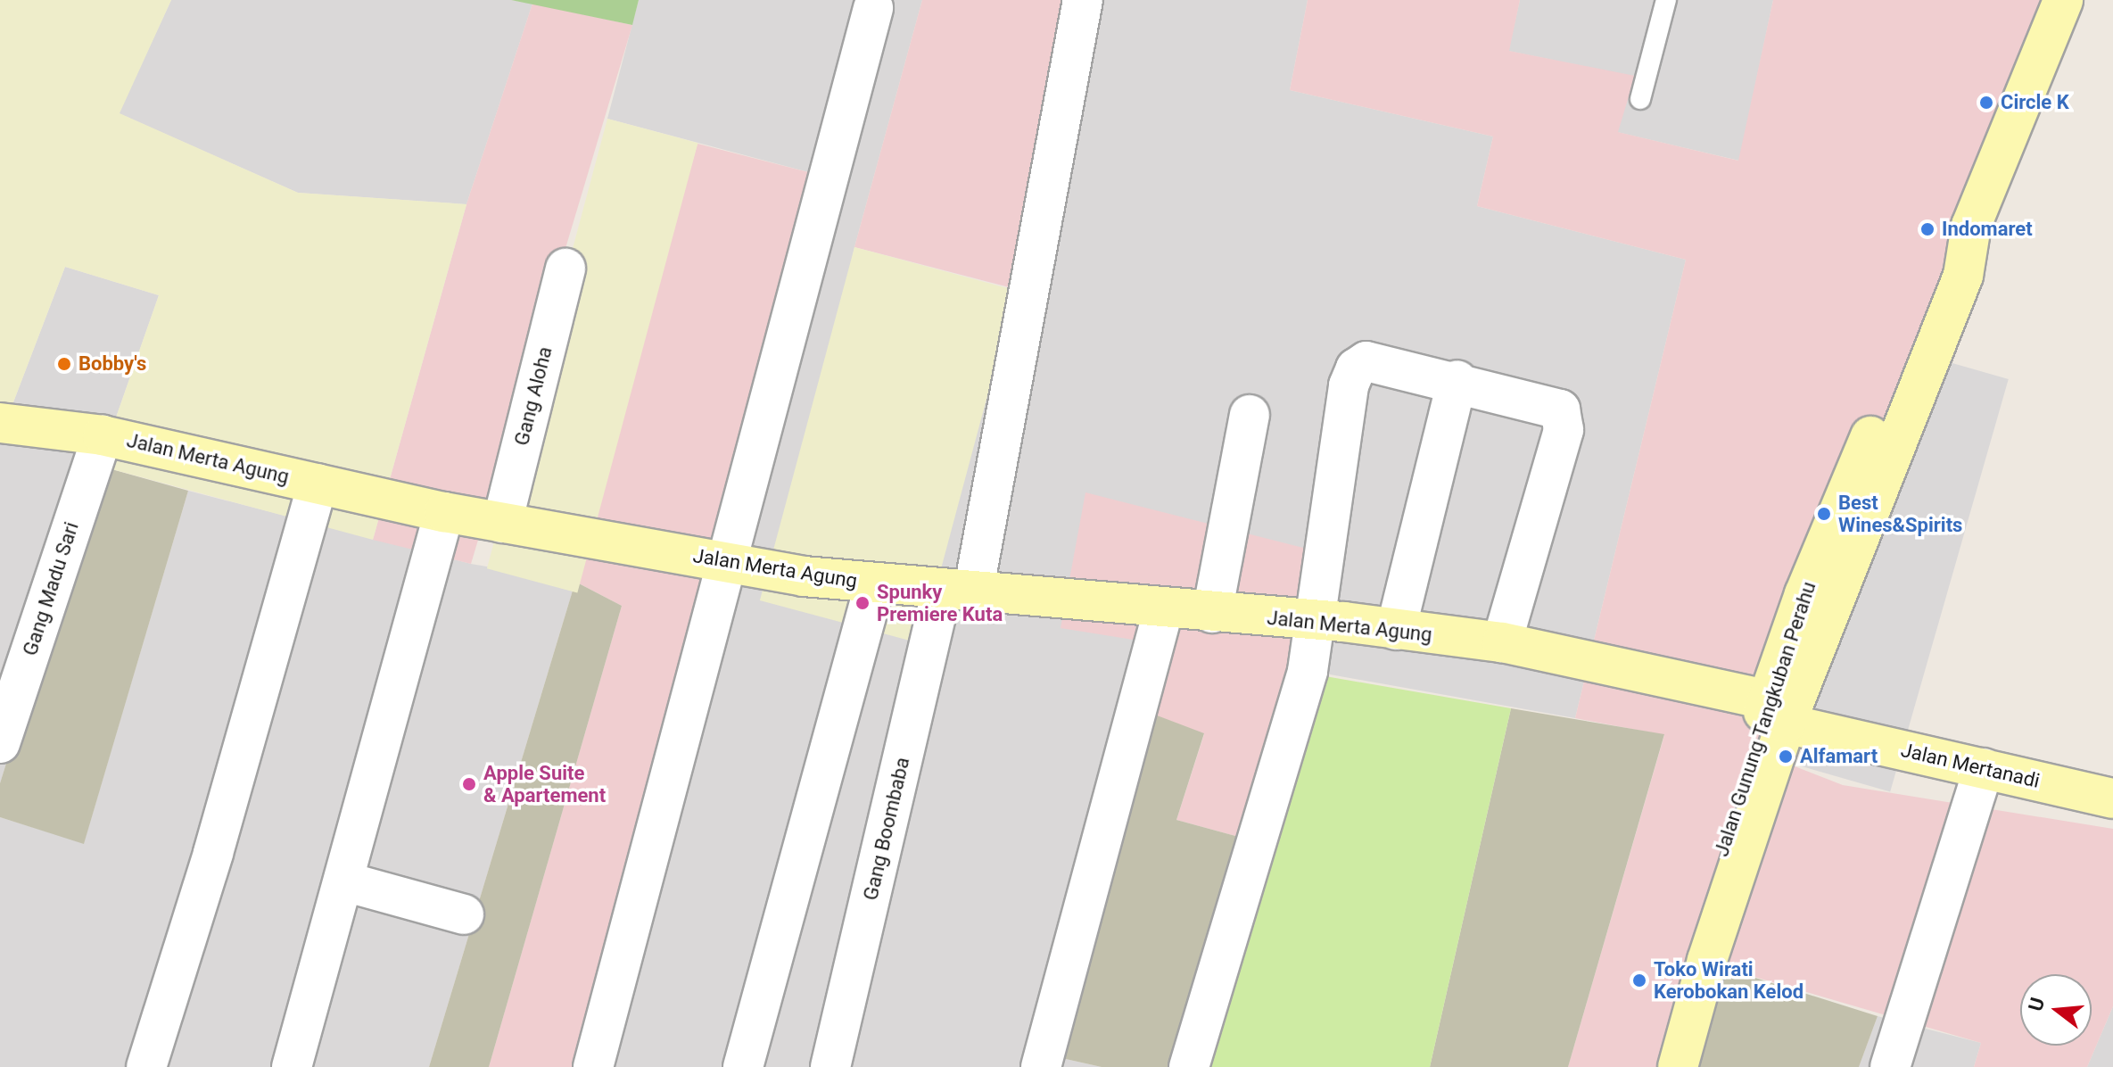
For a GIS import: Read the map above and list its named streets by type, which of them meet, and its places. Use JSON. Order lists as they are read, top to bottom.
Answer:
{
  "streets": {
    "street": [
      "Gang Aloha",
      "Jalan Merta Agung",
      "Gang Madu Sari",
      "Jalan Gunung Tangkuban Perahu",
      "Jalan Mertanadi",
      "Gang Boombaba"
    ]
  },
  "crossings": [
    ["Gang Aloha", "Jalan Merta Agung"],
    ["Jalan Merta Agung", "Gang Madu Sari"],
    ["Jalan Merta Agung", "Jalan Gunung Tangkuban Perahu"],
    ["Jalan Merta Agung", "Jalan Mertanadi"],
    ["Jalan Merta Agung", "Gang Boombaba"],
    ["Jalan Gunung Tangkuban Perahu", "Jalan Mertanadi"]
  ],
  "places": [
    "Circle K",
    "Indomaret",
    "Bobby's",
    "Best Wines&Spirits",
    "Spunky Premiere Kuta",
    "Alfamart",
    "Apple Suite & Apartement",
    "Toko Wirati Kerobokan Kelod"
  ],
  "north": "left"
}
